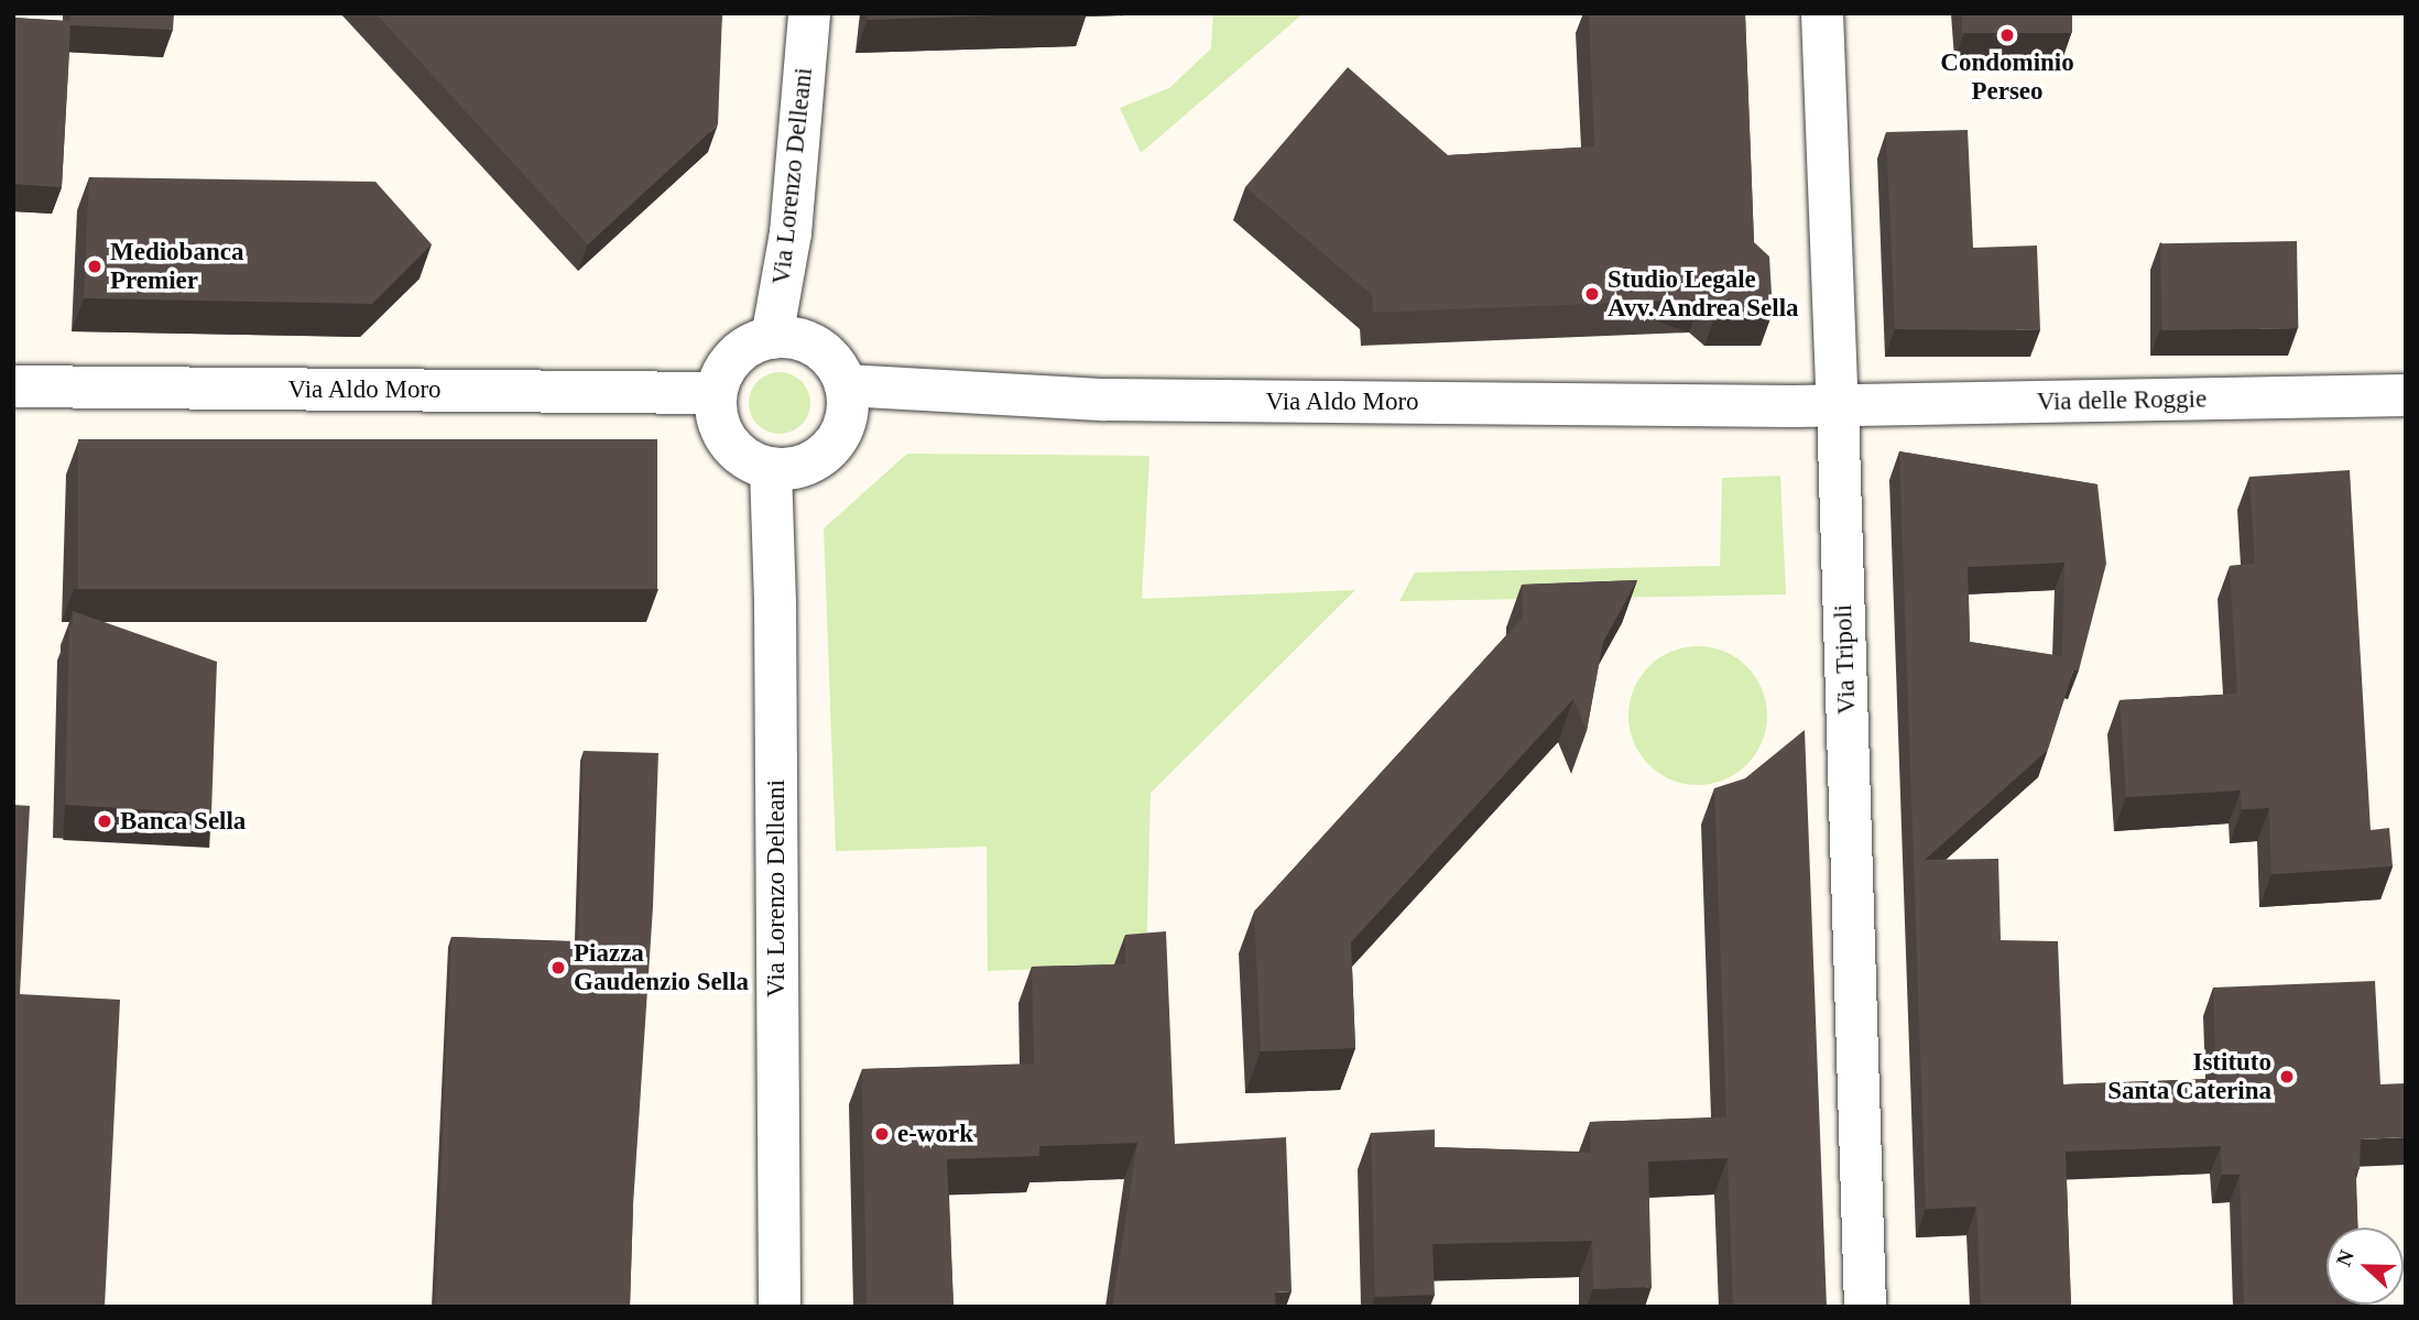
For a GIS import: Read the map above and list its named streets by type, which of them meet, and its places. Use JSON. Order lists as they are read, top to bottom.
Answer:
{
  "streets": {
    "street": [
      "Via Lorenzo Delleani",
      "Via Aldo Moro",
      "Via delle Roggie",
      "Via Tripoli"
    ]
  },
  "crossings": [
    ["Via Lorenzo Delleani", "Via Aldo Moro"],
    ["Via Aldo Moro", "Via delle Roggie"],
    ["Via Aldo Moro", "Via Tripoli"],
    ["Via delle Roggie", "Via Tripoli"]
  ],
  "places": [
    "Condominio Perseo",
    "Mediobanca Premier",
    "Studio Legale Avv. Andrea Sella",
    "Banca Sella",
    "Piazza Gaudenzio Sella",
    "Istituto Santa Caterina",
    "e-work"
  ],
  "north": "left"
}
